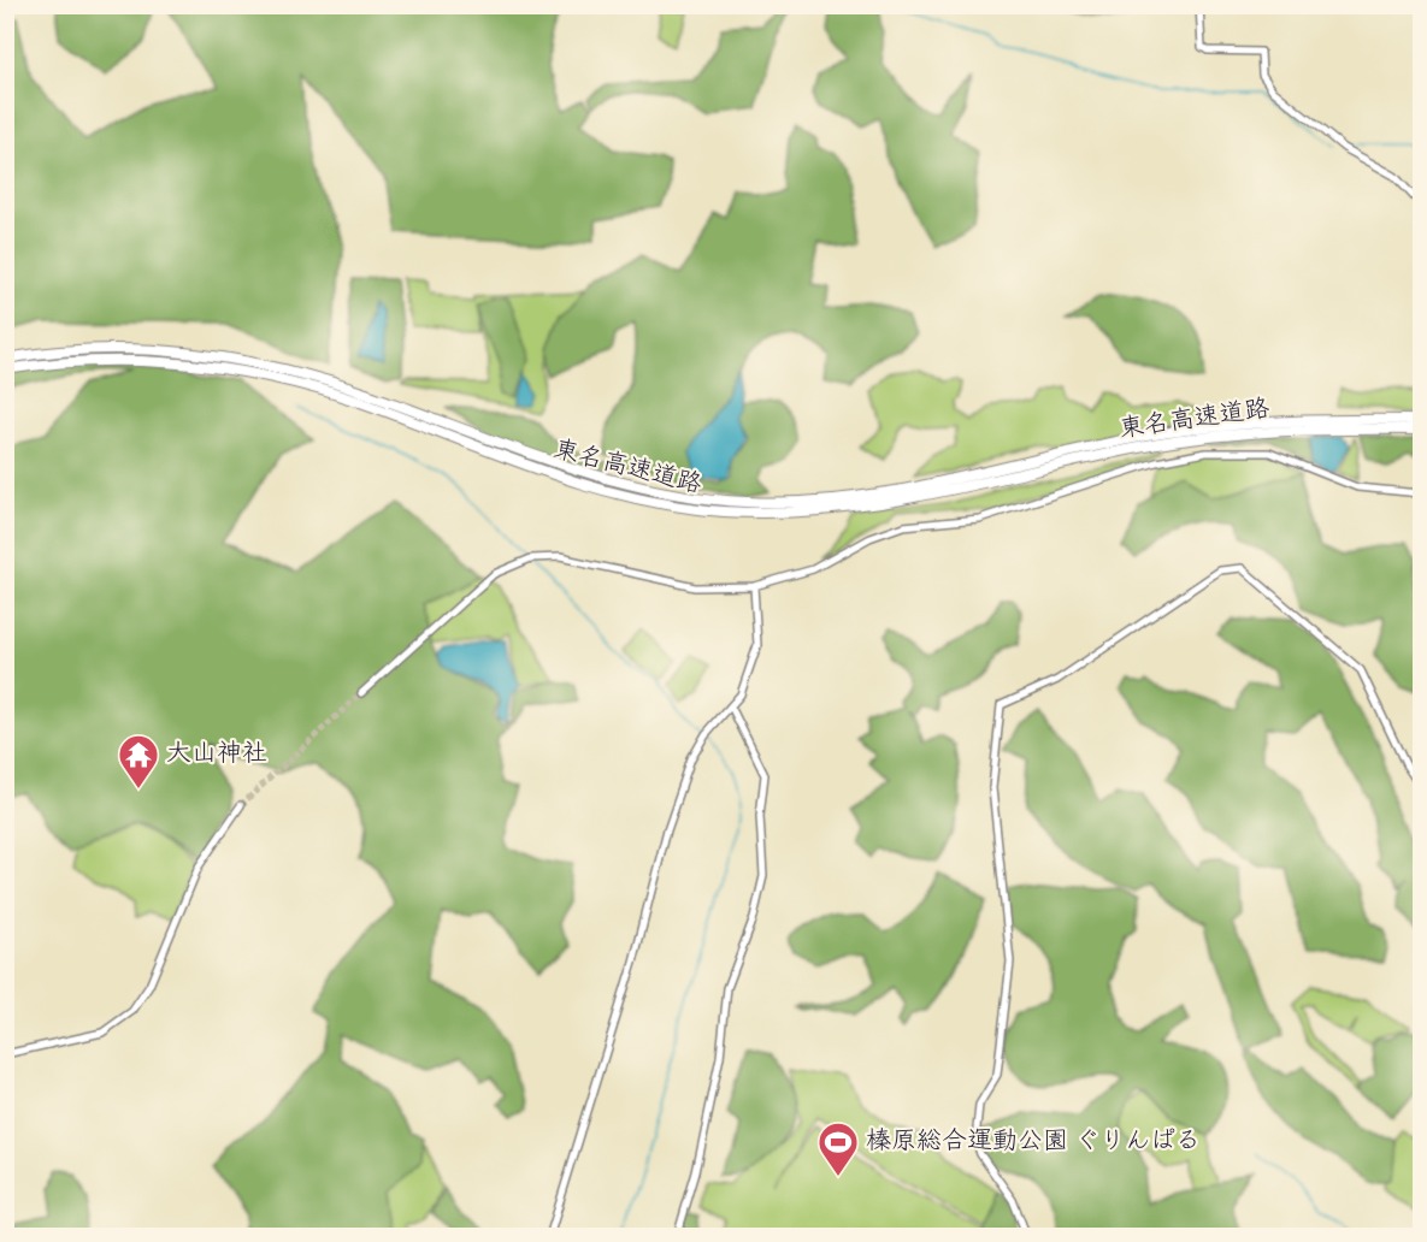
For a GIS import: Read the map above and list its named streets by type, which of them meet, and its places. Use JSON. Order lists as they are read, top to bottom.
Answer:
{
  "streets": {
    "highway": ["東名高速道路"]
  },
  "places": {
    "temple": ["大山神社"],
    "sports": ["榛原総合運動公園 ぐりんぱる"]
  }
}
